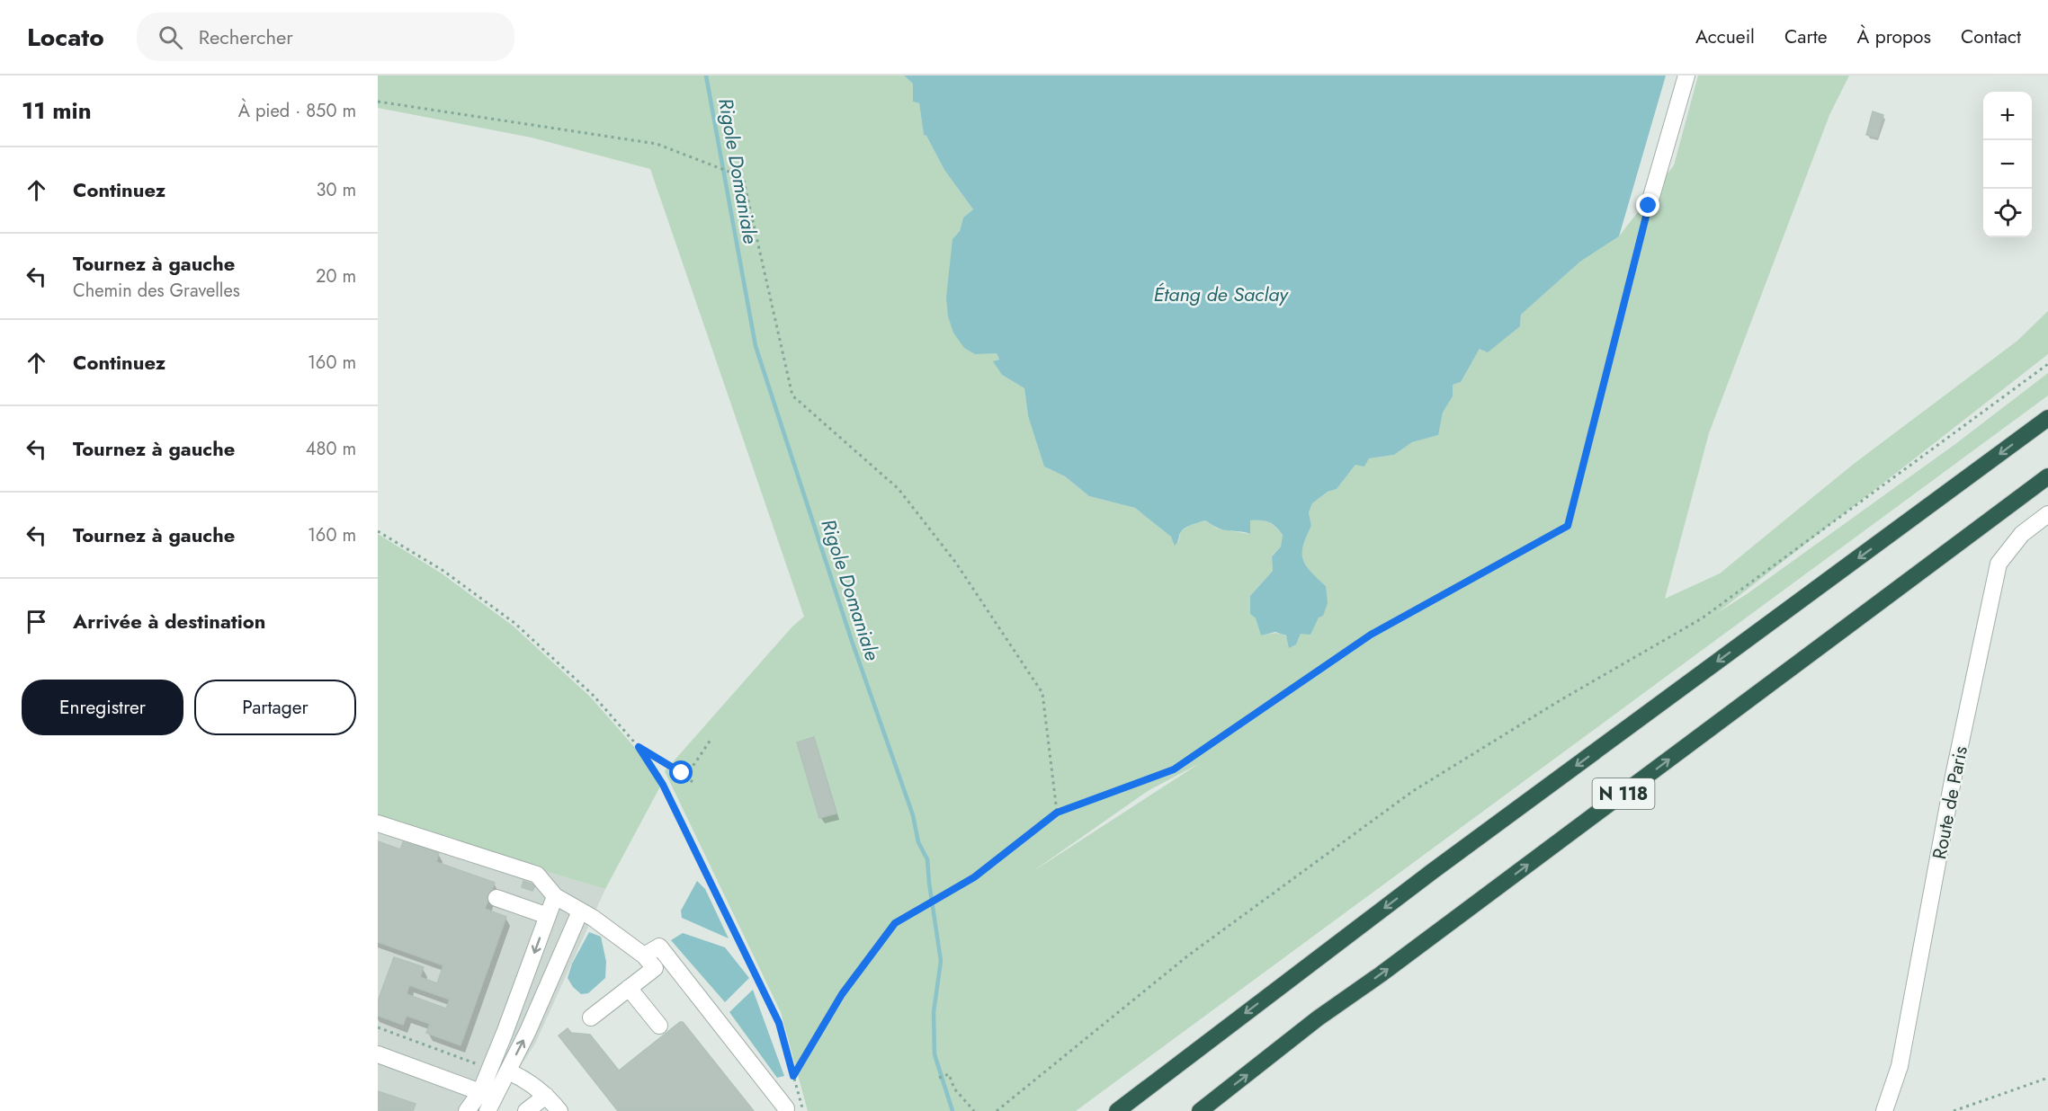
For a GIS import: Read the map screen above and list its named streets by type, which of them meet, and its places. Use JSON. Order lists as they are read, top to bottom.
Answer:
{
  "streets": {
    "highway": ["N 118"],
    "street": ["Route de Paris"]
  },
  "water": ["Rigole Domaniale", "Étang de Saclay"],
  "page": {
    "header": "Locato",
    "search": "Rechercher",
    "nav": [
      "Accueil",
      "Carte",
      "À propos",
      "Contact"
    ],
    "heading": ["11 min", "À pied · 850 m"],
    "map_buttons": ["+", "−"],
    "list": [
      ["Continuez", "30 m"],
      ["Tournez à gauche", "Chemin des Gravelles", "20 m"],
      ["Continuez", "160 m"],
      ["Tournez à gauche", "480 m"],
      ["Tournez à gauche", "160 m"],
      "Arrivée à destination"
    ],
    "buttons": ["Enregistrer", "Partager"]
  }
}
